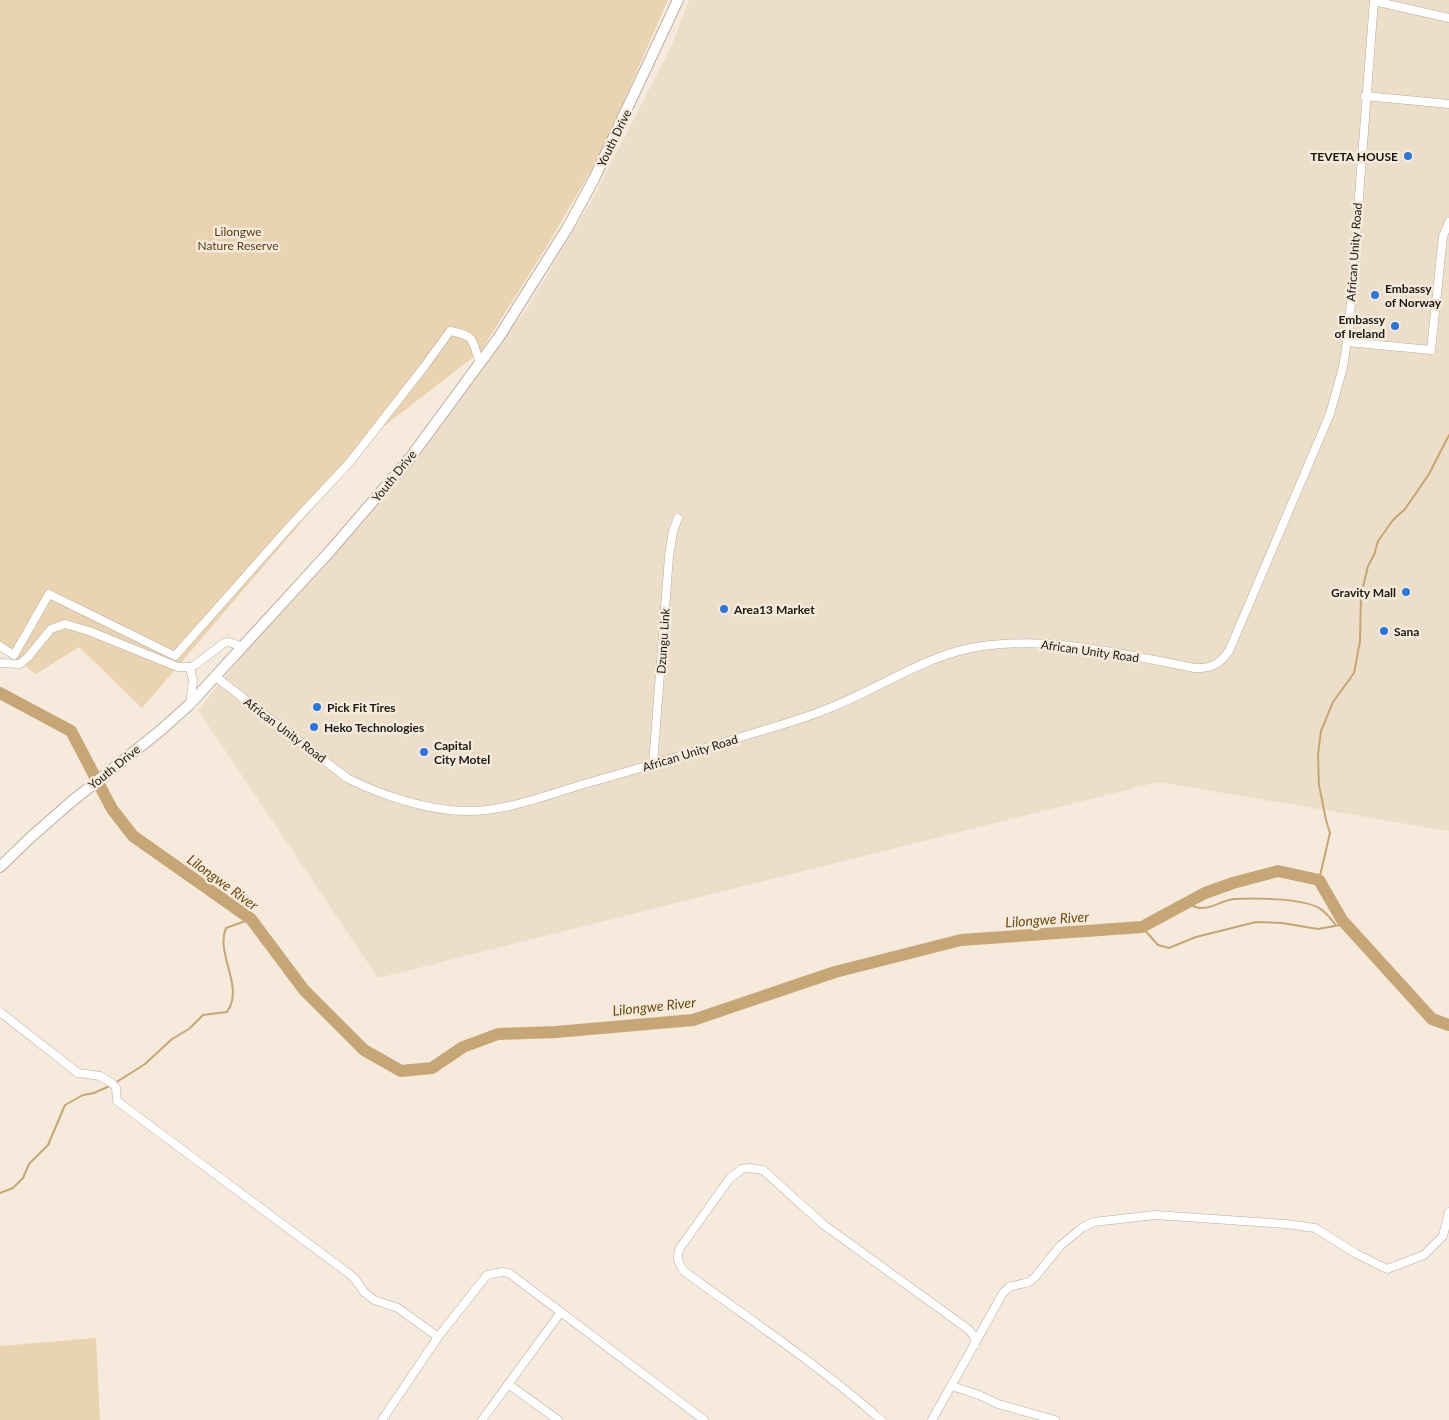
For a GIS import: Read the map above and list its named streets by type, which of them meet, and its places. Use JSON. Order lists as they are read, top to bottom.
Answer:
{
  "streets": {
    "street": ["Youth Drive", "African Unity Road", "Dzungu Link"]
  },
  "crossings": [
    ["Youth Drive", "African Unity Road"],
    ["African Unity Road", "Dzungu Link"]
  ],
  "water": ["Lilongwe River"],
  "parks": ["Lilongwe Nature Reserve"],
  "places": [
    "TEVETA HOUSE",
    "Embassy of Norway",
    "Embassy of Ireland",
    "Gravity Mall",
    "Area13 Market",
    "Sana",
    "Pick Fit Tires",
    "Heko Technologies",
    "Capital City Motel"
  ]
}
